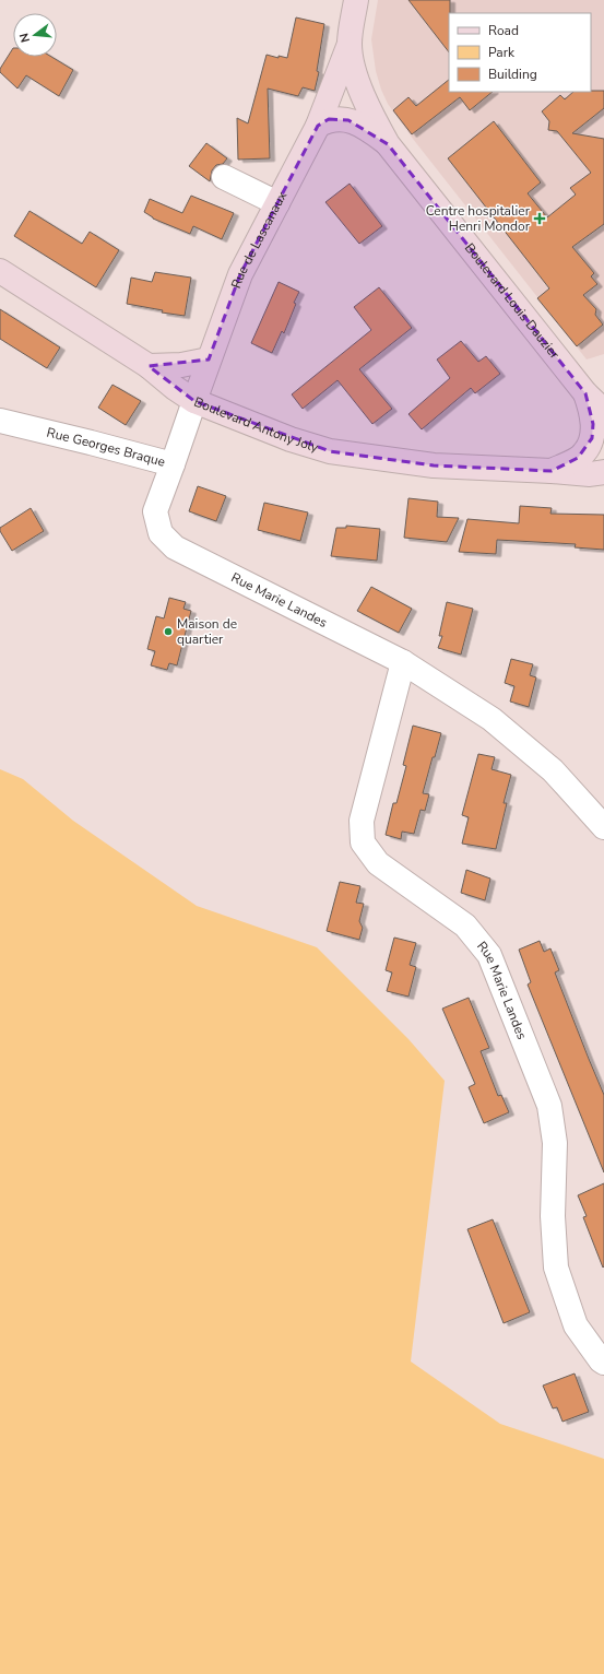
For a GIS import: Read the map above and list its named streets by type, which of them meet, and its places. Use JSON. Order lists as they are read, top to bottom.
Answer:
{
  "streets": {
    "street": [
      "Rue de Lascanaux",
      "Boulevard Louis Dauzier",
      "Boulevard Antony Joly",
      "Rue Georges Braque",
      "Rue Marie Landes"
    ]
  },
  "crossings": [
    ["Rue de Lascanaux", "Boulevard Louis Dauzier"],
    ["Rue de Lascanaux", "Boulevard Antony Joly"],
    ["Rue de Lascanaux", "Rue Georges Braque"],
    ["Boulevard Louis Dauzier", "Boulevard Antony Joly"],
    ["Boulevard Antony Joly", "Rue Georges Braque"],
    ["Rue Georges Braque", "Rue Marie Landes"]
  ],
  "places": {
    "health": ["Centre hospitalier Henri Mondor"],
    "other": ["Maison de quartier"]
  },
  "legend": ["Road", "Park", "Building"],
  "north": "left"
}
